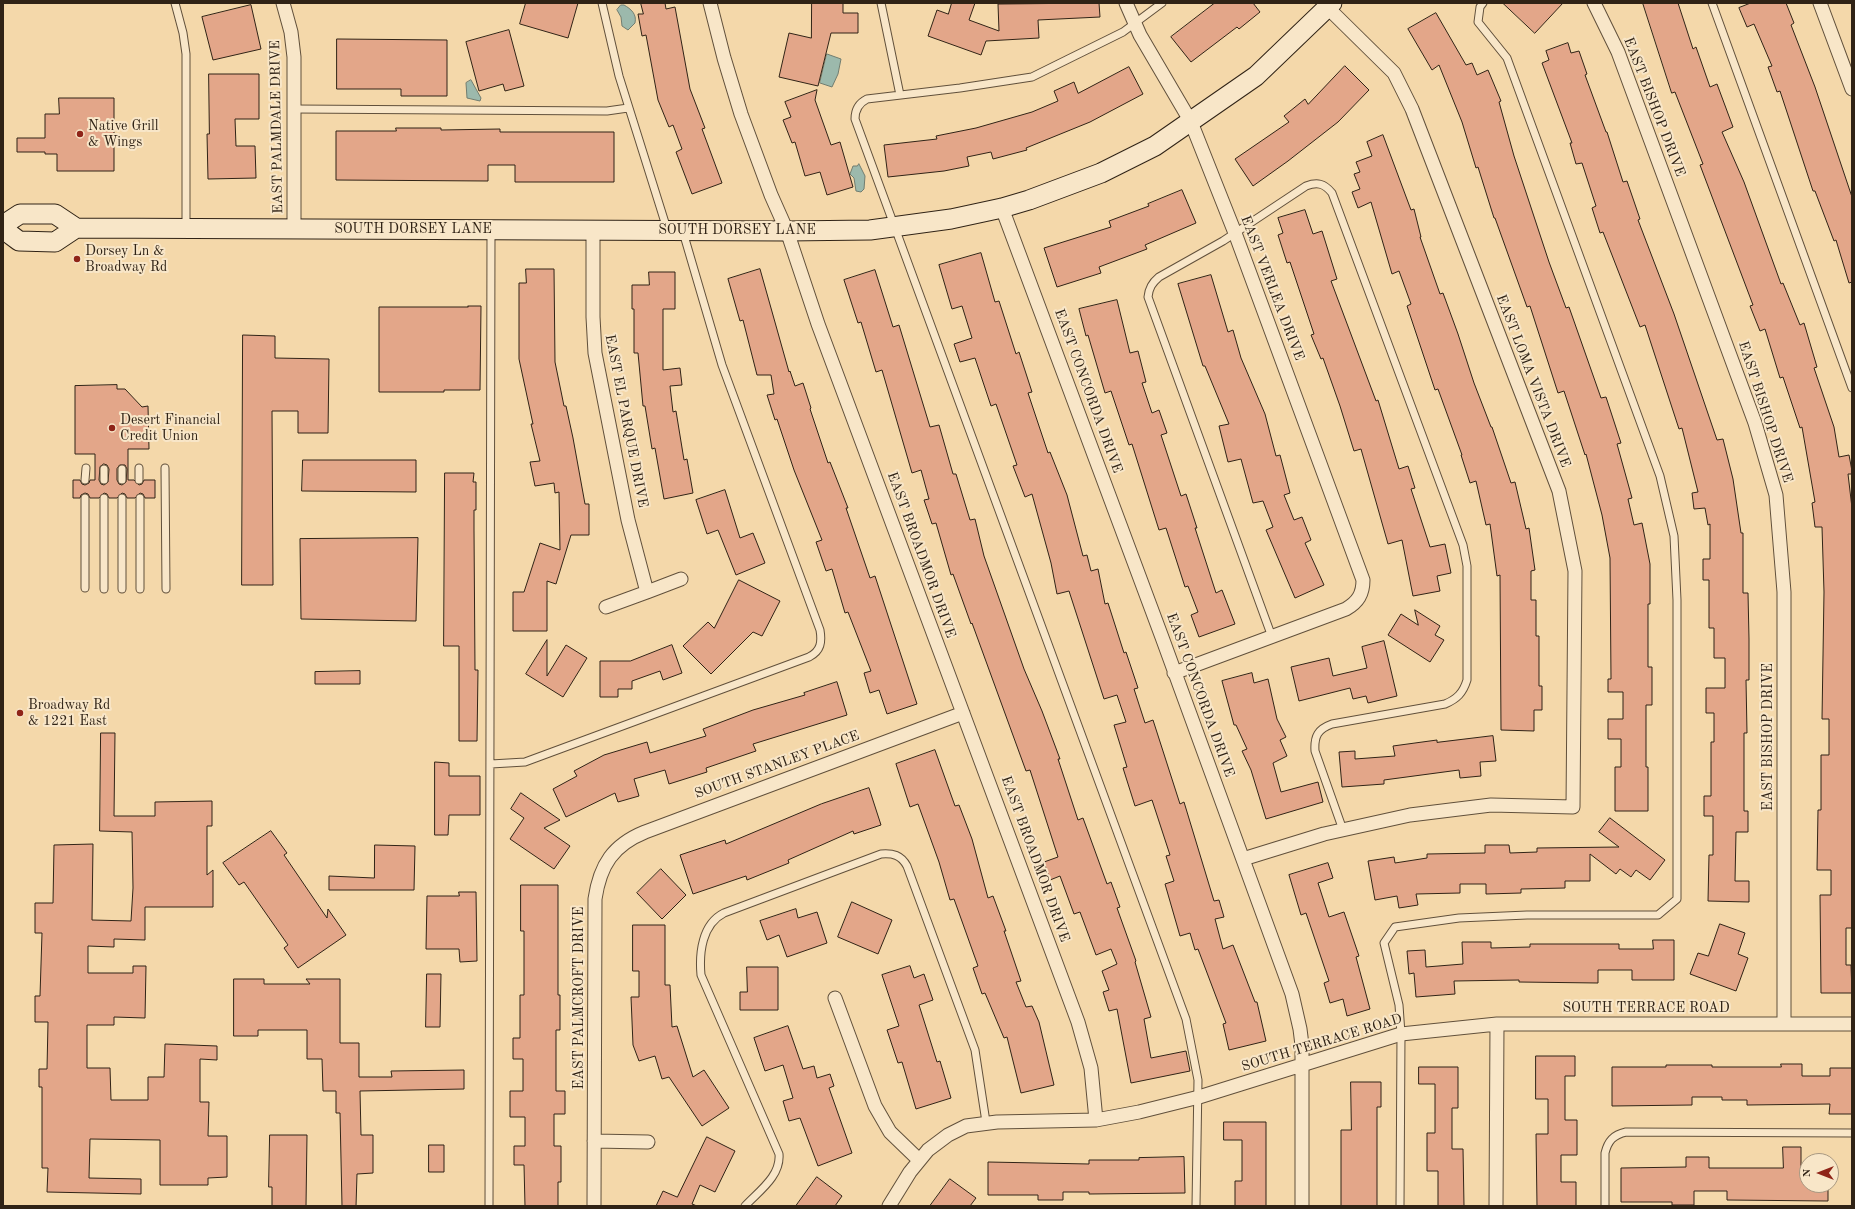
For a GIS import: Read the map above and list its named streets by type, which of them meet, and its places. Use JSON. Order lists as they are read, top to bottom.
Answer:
{
  "streets": {
    "street": [
      "EAST BISHOP DRIVE",
      "EAST PALMDALE DRIVE",
      "SOUTH DORSEY LANE",
      "EAST VERLEA DRIVE",
      "EAST LOMA VISTA DRIVE",
      "EAST CONCORDA DRIVE",
      "EAST EL PARQUE DRIVE",
      "EAST BROADMOR DRIVE",
      "SOUTH STANLEY PLACE",
      "EAST PALMCROFT DRIVE",
      "SOUTH TERRACE ROAD"
    ]
  },
  "crossings": [
    ["EAST BISHOP DRIVE", "SOUTH TERRACE ROAD"],
    ["EAST PALMDALE DRIVE", "SOUTH DORSEY LANE"],
    ["SOUTH DORSEY LANE", "EAST VERLEA DRIVE"],
    ["SOUTH DORSEY LANE", "EAST LOMA VISTA DRIVE"],
    ["SOUTH DORSEY LANE", "EAST CONCORDA DRIVE"],
    ["SOUTH DORSEY LANE", "EAST EL PARQUE DRIVE"],
    ["SOUTH DORSEY LANE", "EAST BROADMOR DRIVE"],
    ["EAST CONCORDA DRIVE", "SOUTH TERRACE ROAD"],
    ["EAST BROADMOR DRIVE", "SOUTH STANLEY PLACE"],
    ["EAST BROADMOR DRIVE", "SOUTH TERRACE ROAD"],
    ["SOUTH STANLEY PLACE", "EAST PALMCROFT DRIVE"]
  ],
  "places": [
    "Native Grill & Wings",
    "Dorsey Ln & Broadway Rd",
    "Desert Financial Credit Union",
    "Broadway Rd & 1221 East"
  ],
  "north": "left"
}
